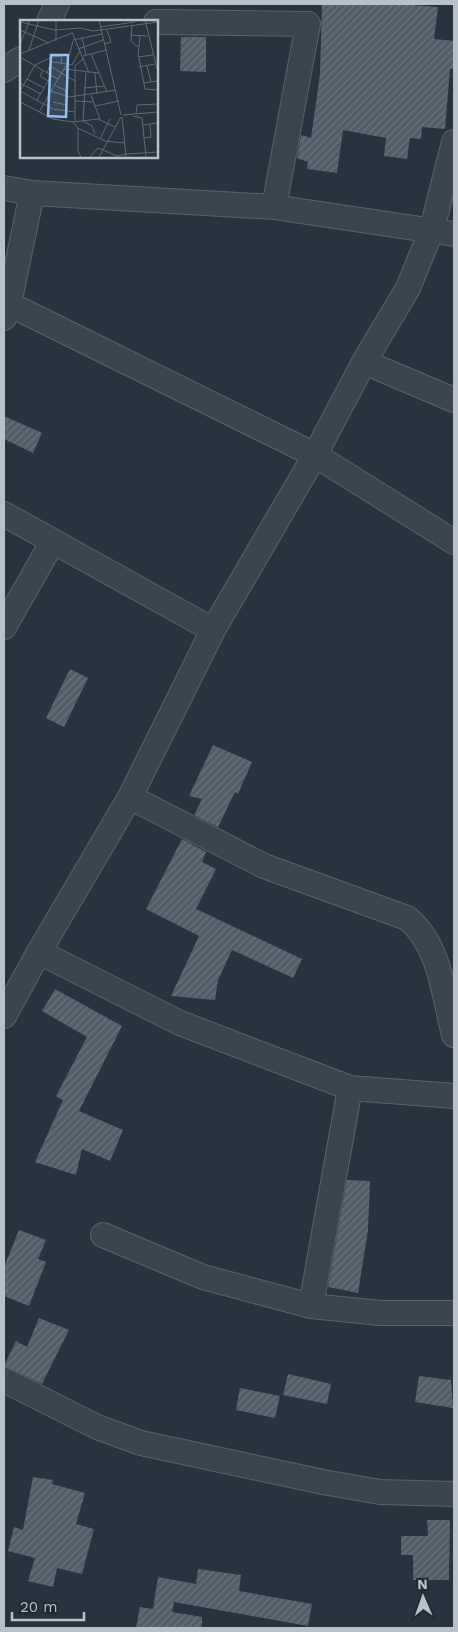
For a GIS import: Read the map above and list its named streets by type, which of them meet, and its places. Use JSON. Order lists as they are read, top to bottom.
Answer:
{
  "scale_bar": "20 m",
  "north": "top"
}
